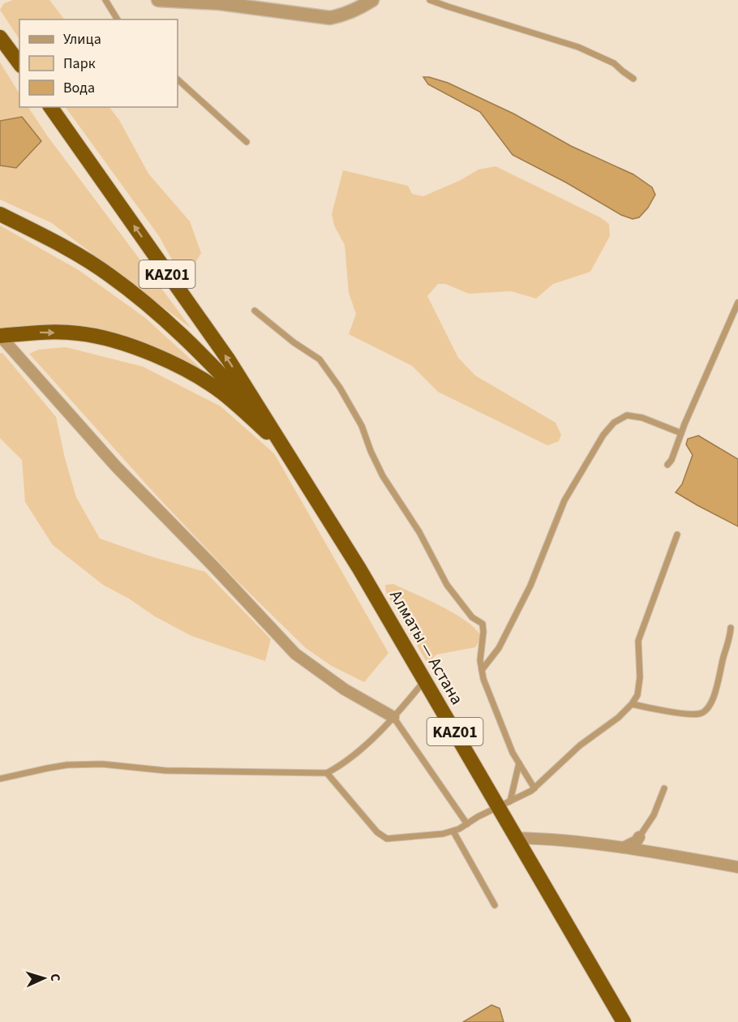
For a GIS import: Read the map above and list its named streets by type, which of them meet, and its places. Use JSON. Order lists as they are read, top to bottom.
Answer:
{
  "streets": {
    "highway": ["KАZ01", "Алматы — Астана"]
  },
  "crossings": [
    ["KАZ01", "Алматы — Астана"]
  ],
  "legend": ["Улица", "Парк", "Вода"],
  "north": "right"
}
